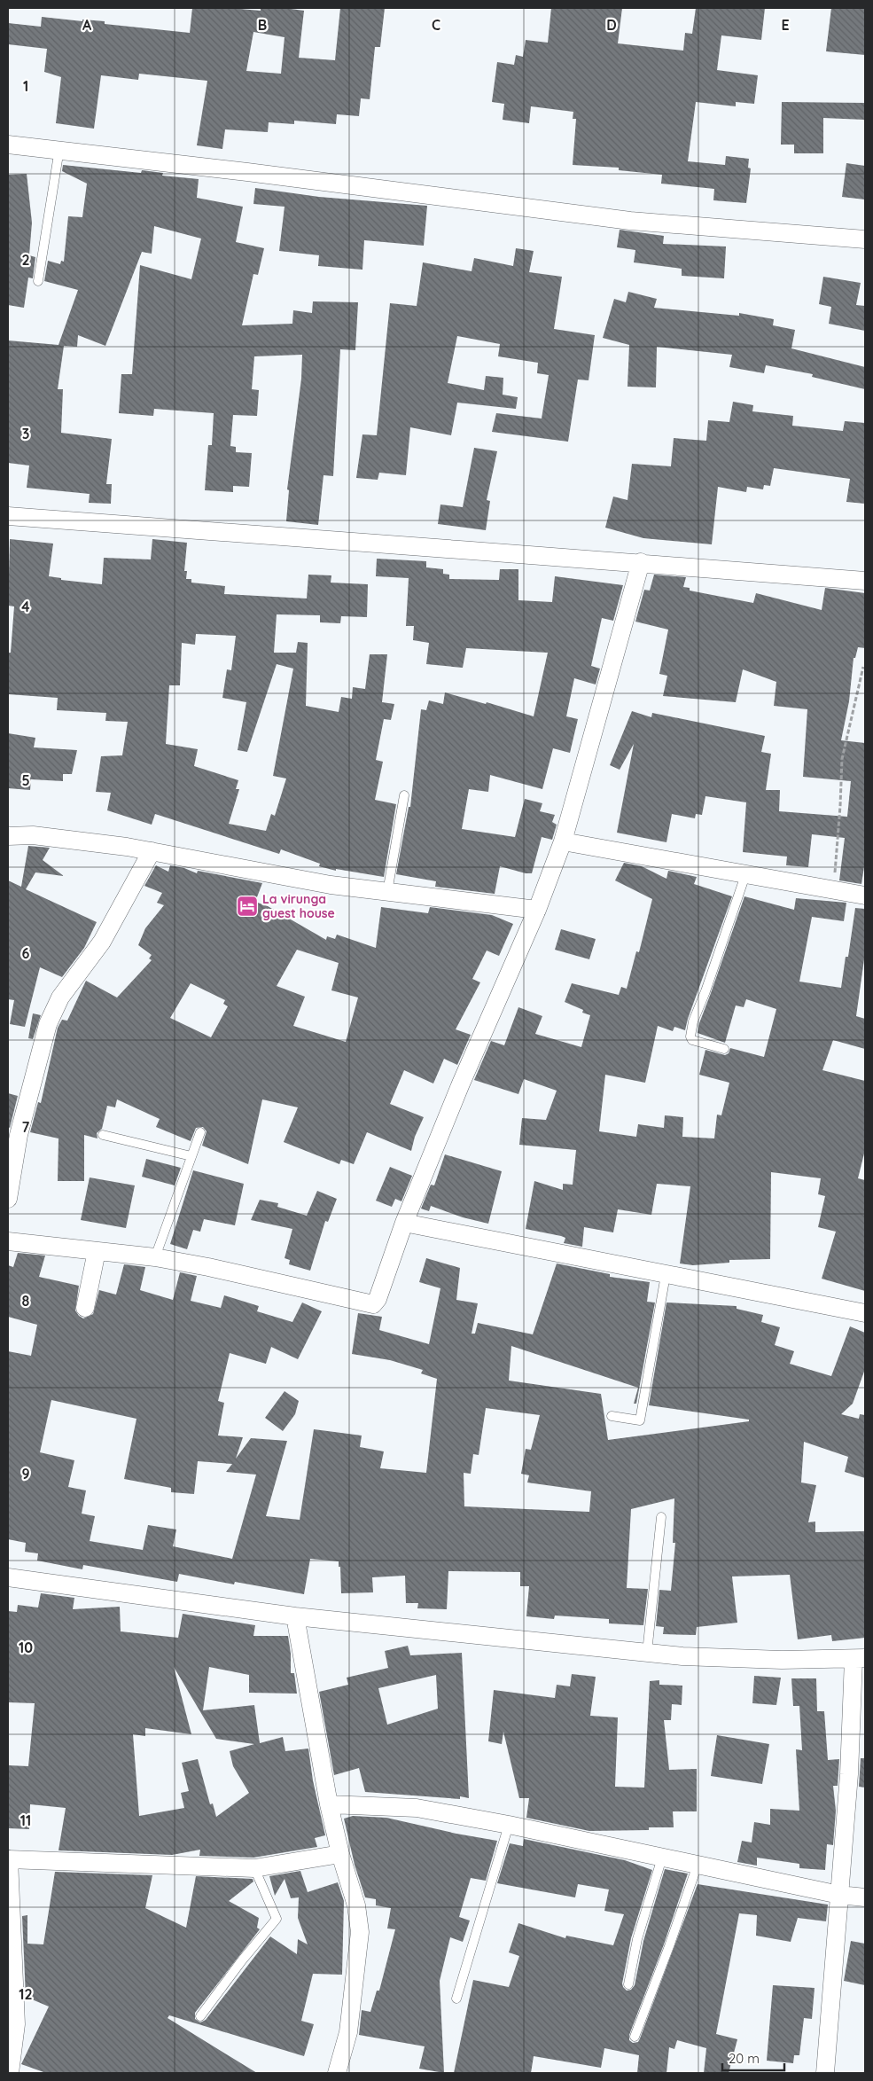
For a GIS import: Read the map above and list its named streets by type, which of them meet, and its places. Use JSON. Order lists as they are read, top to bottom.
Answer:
{
  "places": {
    "hotel": ["La virunga guest house"]
  },
  "scale_bar": "20 m",
  "grid": {
    "columns": [
      "A",
      "B",
      "C",
      "D",
      "E"
    ],
    "rows": [
      "1",
      "2",
      "3",
      "4",
      "5",
      "6",
      "7",
      "8",
      "9",
      "10",
      "11",
      "12"
    ]
  }
}
